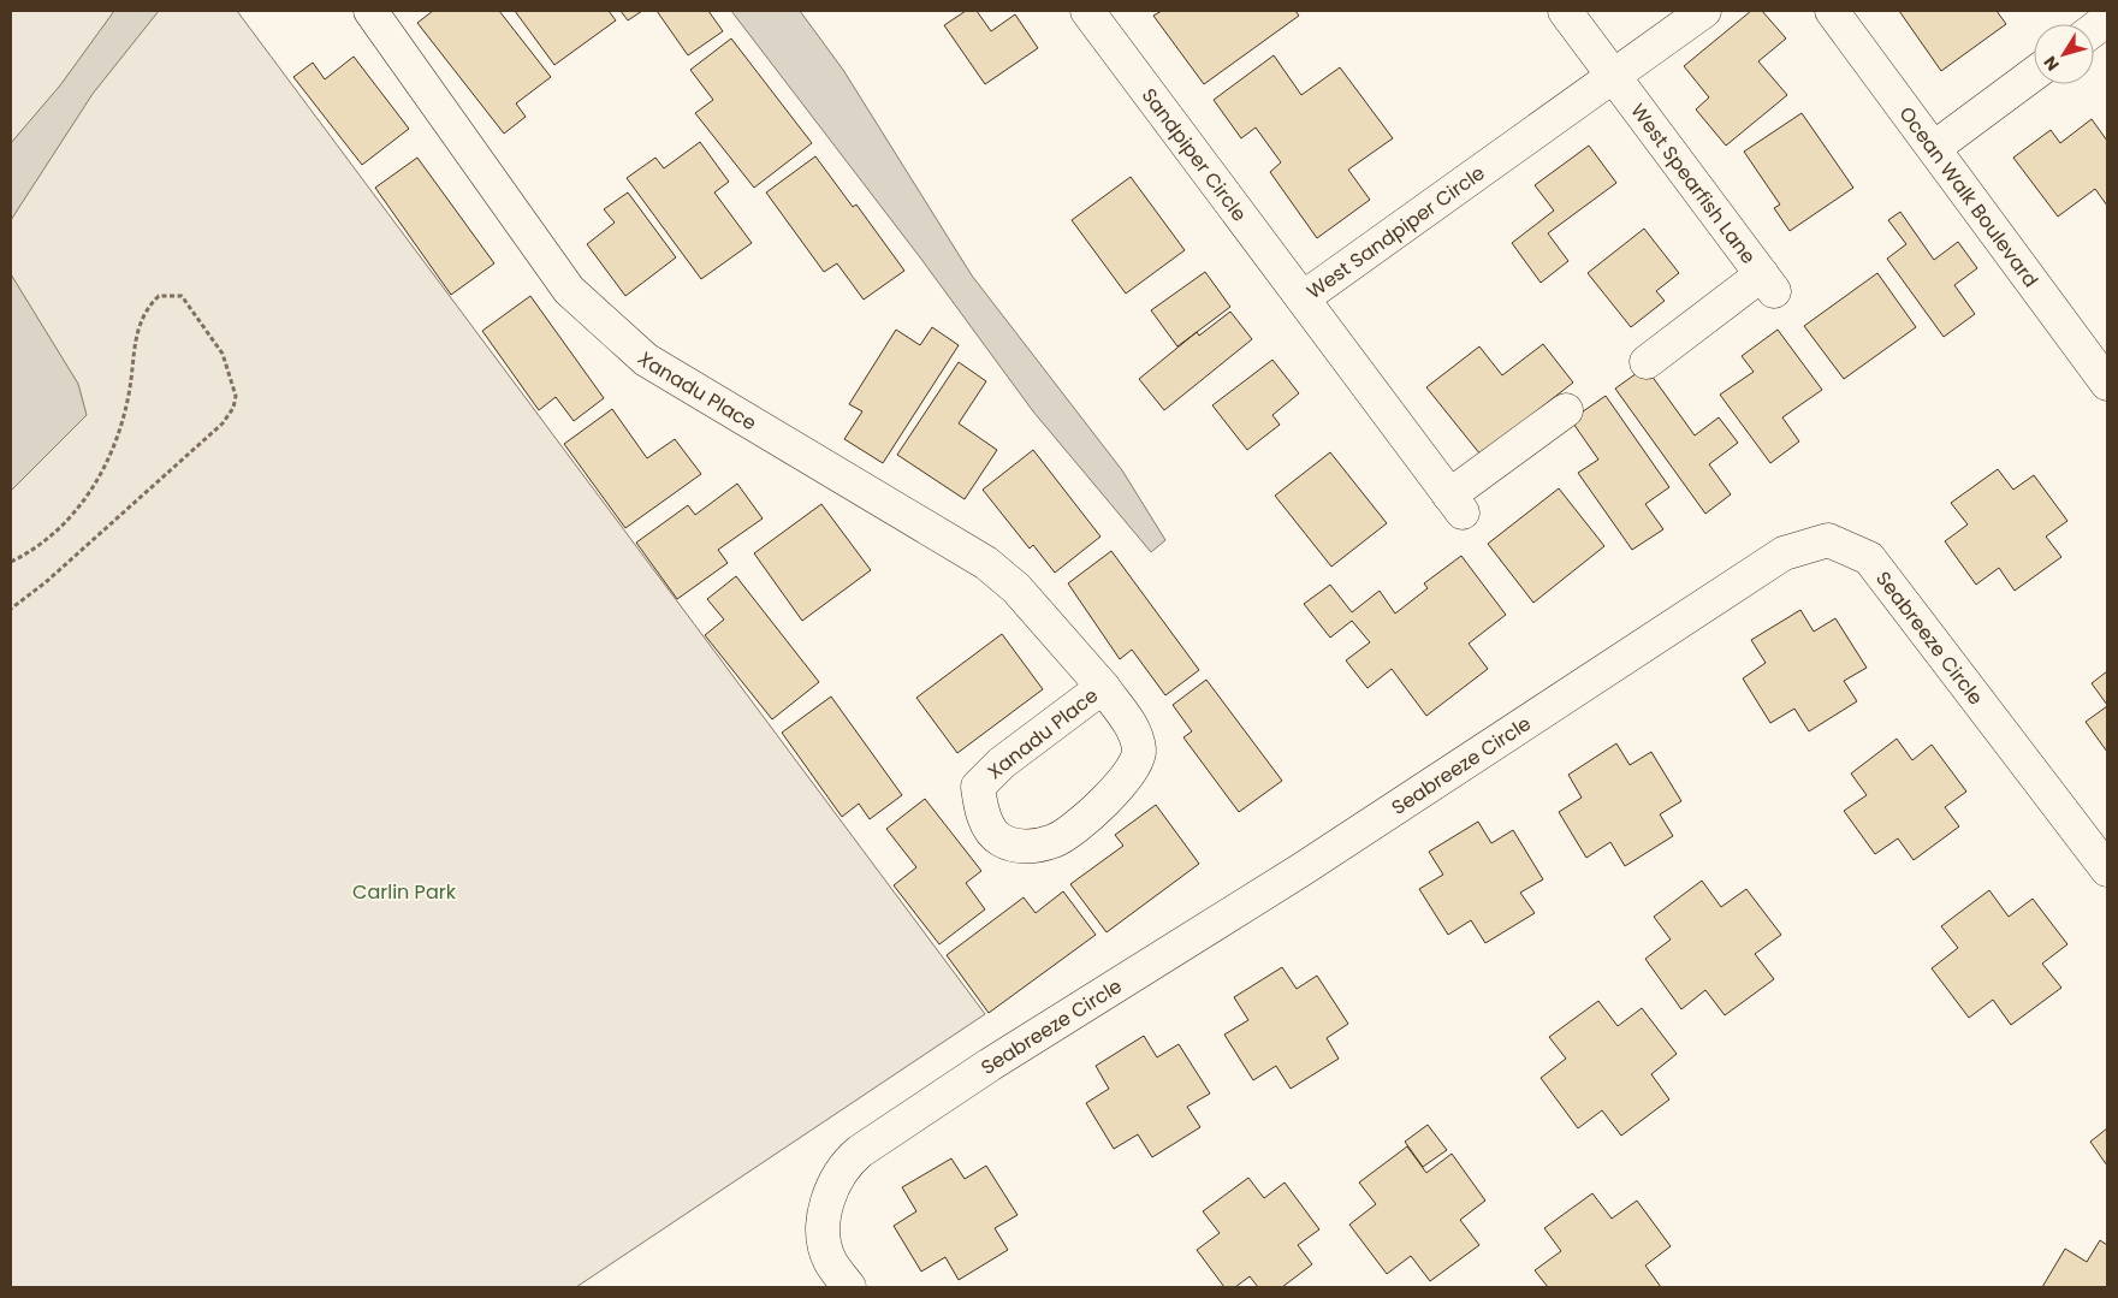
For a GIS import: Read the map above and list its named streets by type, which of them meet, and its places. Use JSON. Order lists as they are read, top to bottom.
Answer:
{
  "streets": {
    "street": [
      "Sandpiper Circle",
      "West Spearfish Lane",
      "Ocean Walk Boulevard",
      "West Sandpiper Circle",
      "Xanadu Place",
      "Seabreeze Circle"
    ]
  },
  "crossings": [
    ["Sandpiper Circle", "West Sandpiper Circle"],
    ["West Spearfish Lane", "West Sandpiper Circle"]
  ],
  "parks": ["Carlin Park"],
  "north": "bottom left"
}
